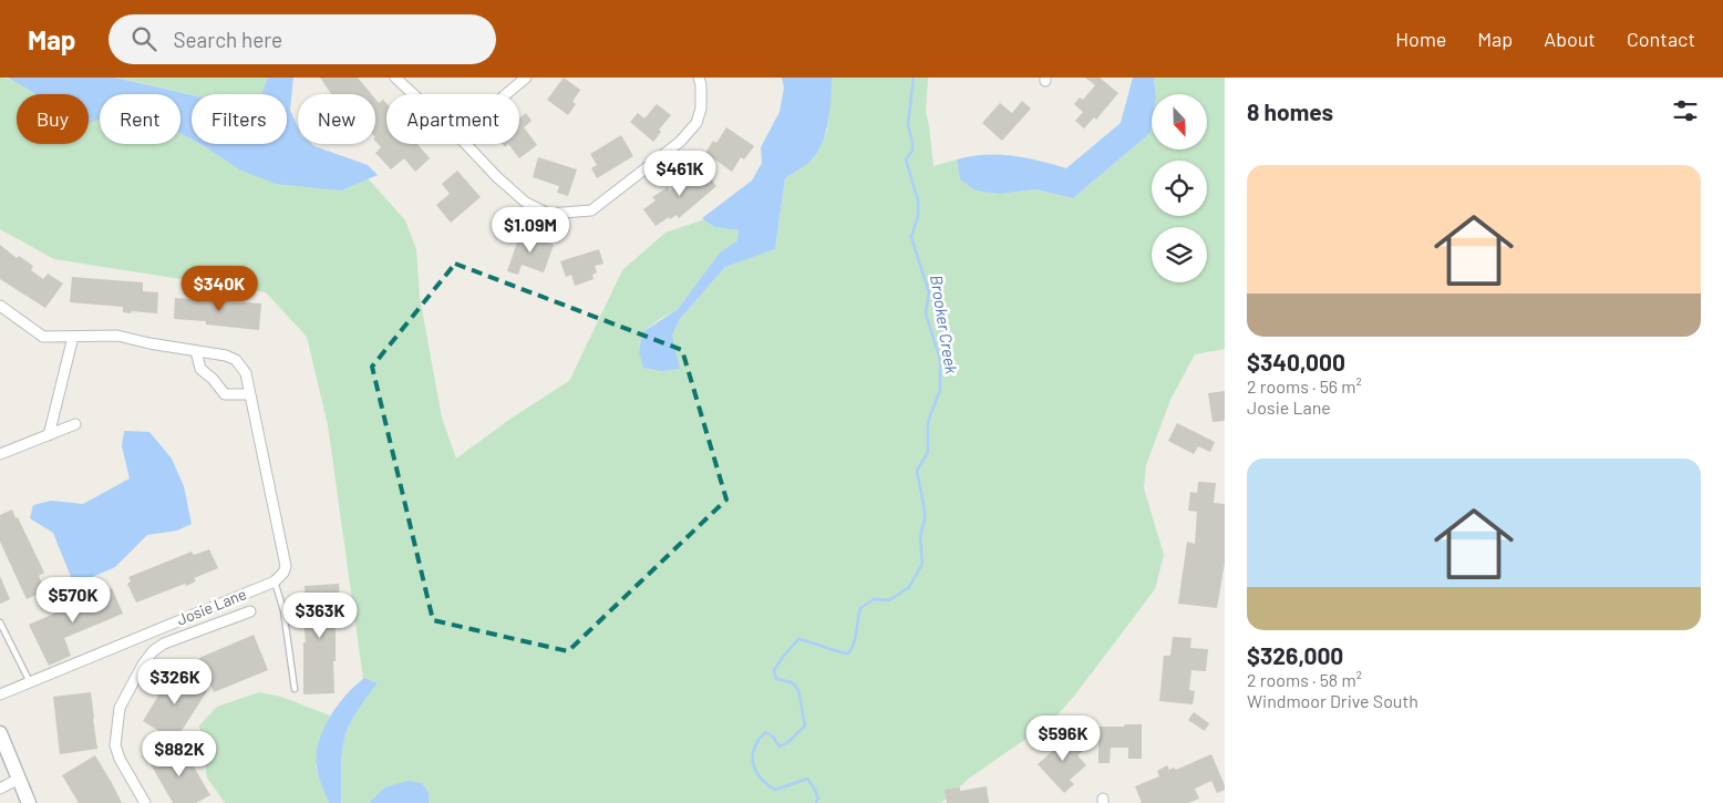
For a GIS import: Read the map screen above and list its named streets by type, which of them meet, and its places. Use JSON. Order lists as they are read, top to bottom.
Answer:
{
  "streets": {
    "street": ["Josie Lane"]
  },
  "water": ["Brooker Creek"],
  "north": "bottom",
  "page": {
    "header": "Map",
    "search": "Search here",
    "nav": [
      "Home",
      "Map",
      "About",
      "Contact"
    ],
    "heading": "8 homes",
    "chip": [
      "Buy",
      "Rent",
      "Filters",
      "New",
      "Apartment"
    ],
    "list": [
      {
        "name": "$340,000",
        "note": "2 rooms · 56 m² · Josie Lane"
      },
      {
        "name": "$326,000",
        "note": "2 rooms · 58 m² · Windmoor Drive South"
      }
    ],
    "price": [
      "$461K",
      "$1.09M",
      "$340K",
      "$570K",
      "$363K",
      "$326K",
      "$596K",
      "$882K"
    ]
  }
}
